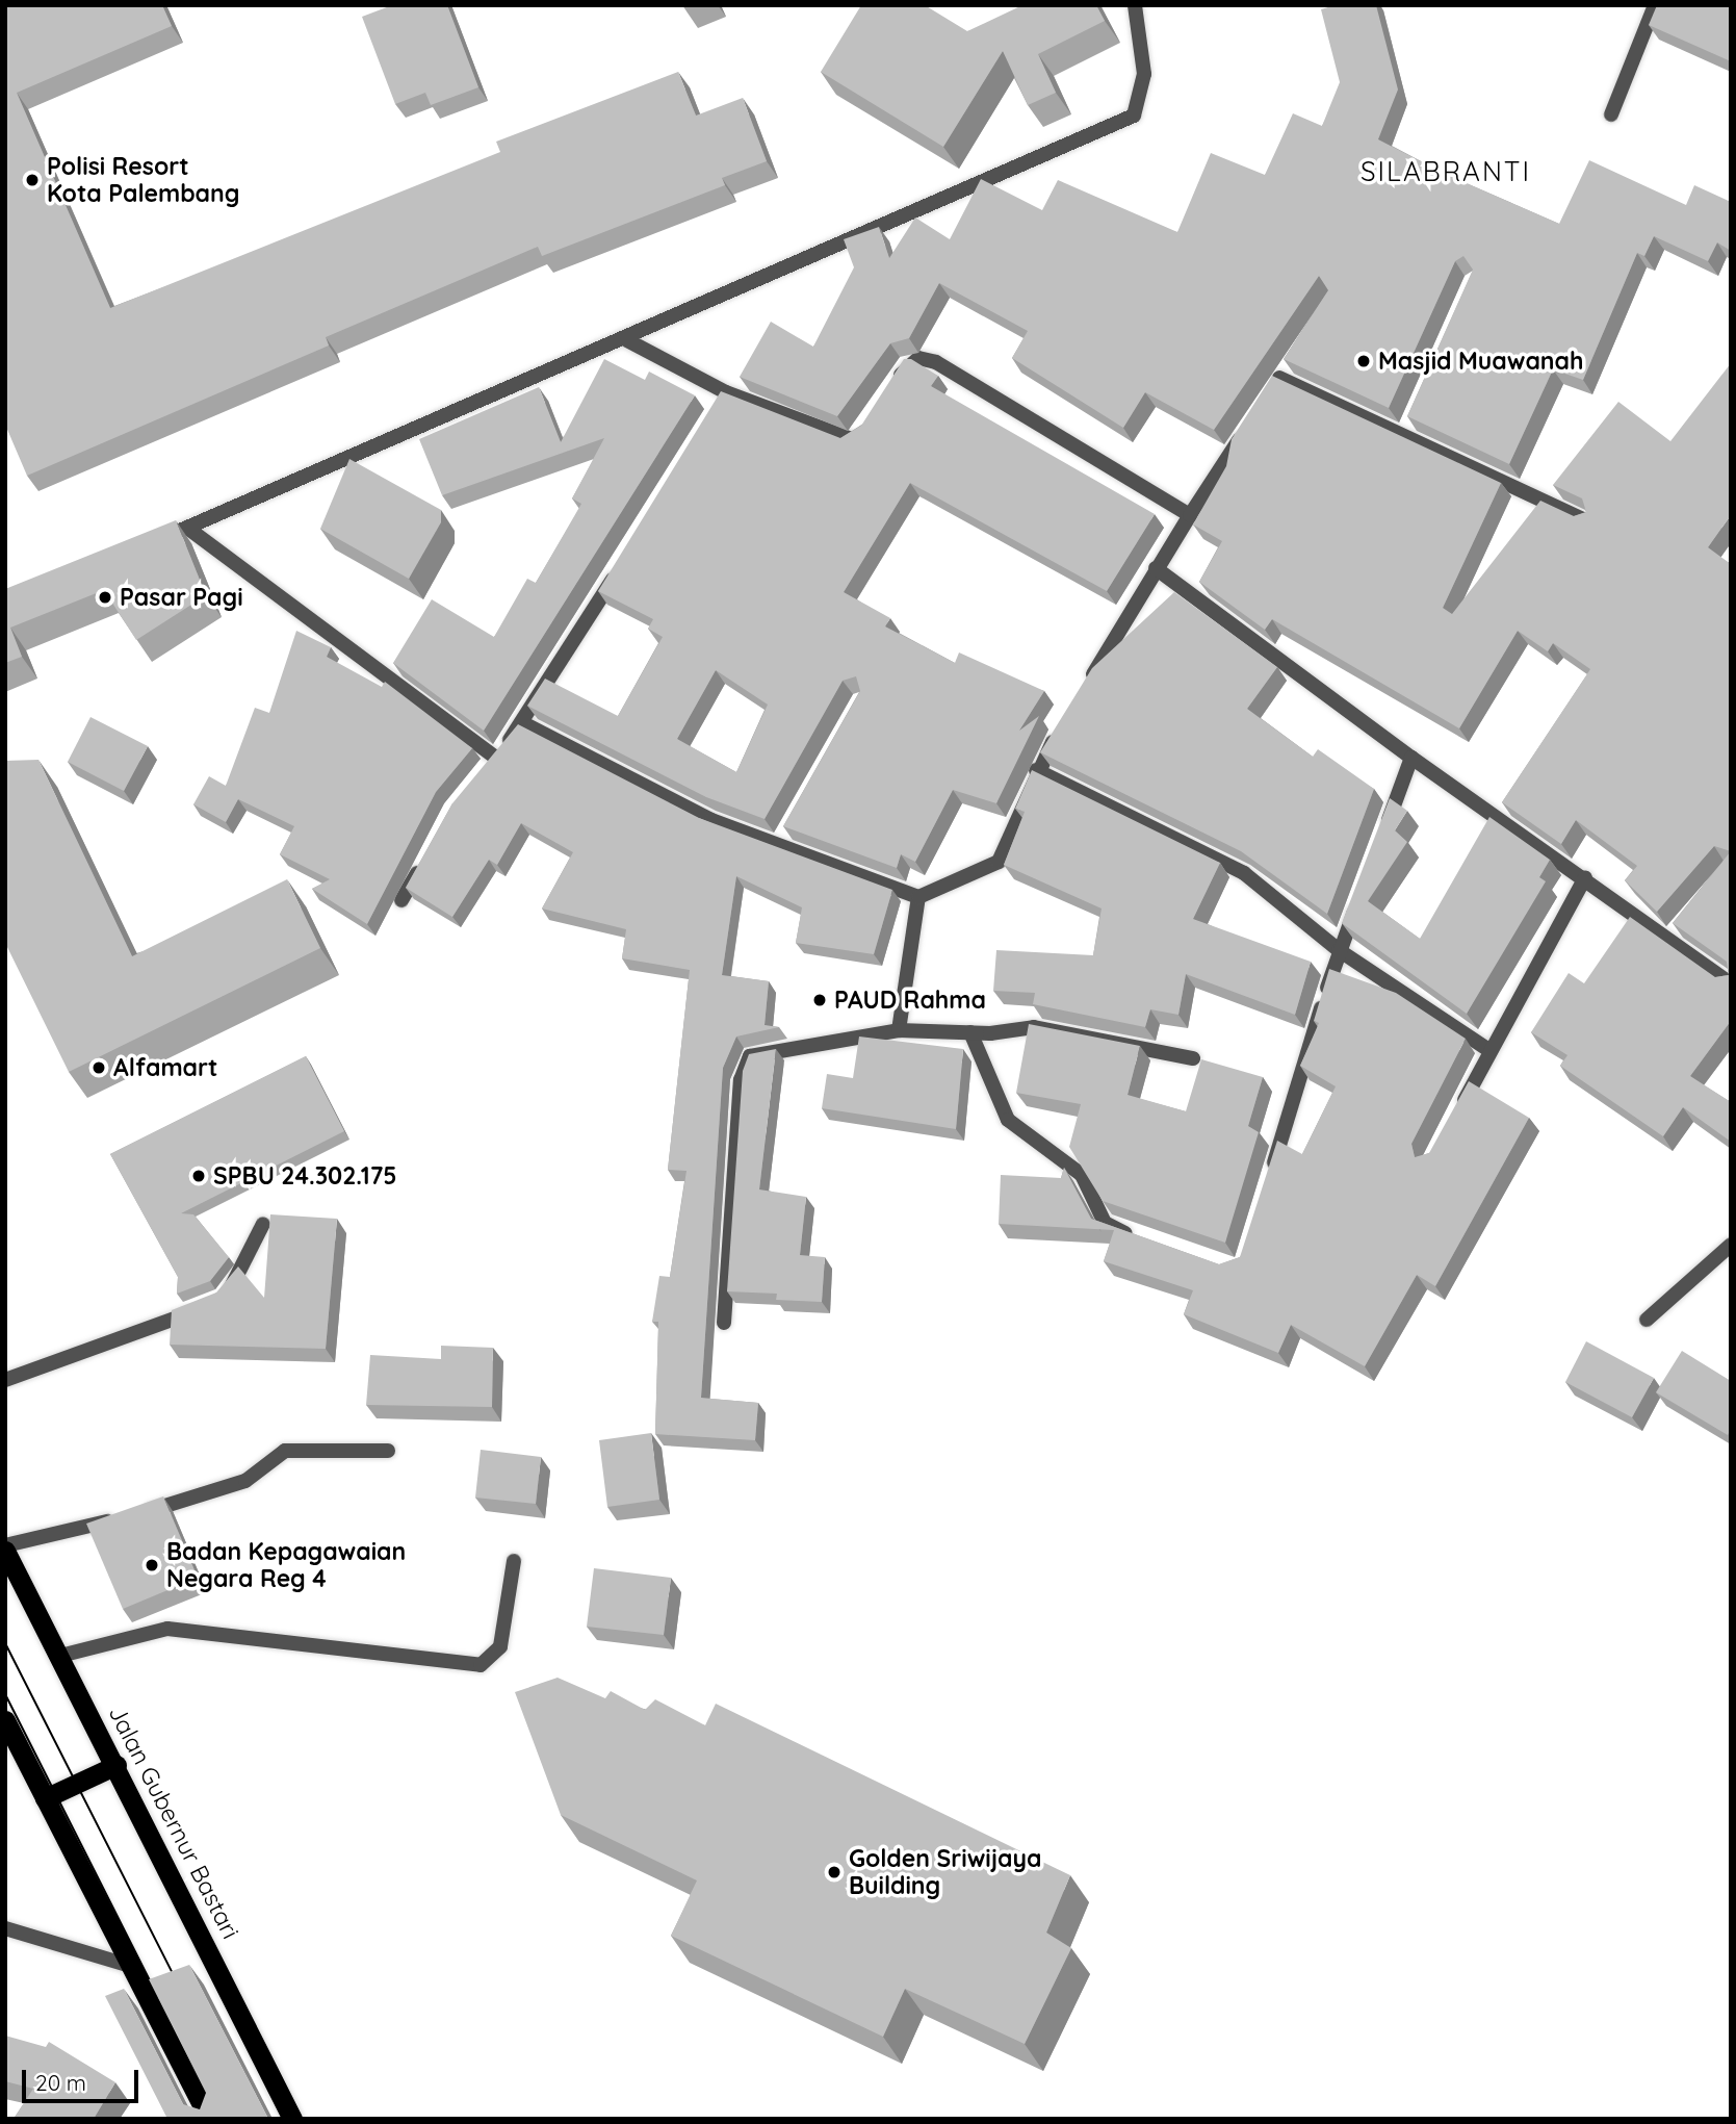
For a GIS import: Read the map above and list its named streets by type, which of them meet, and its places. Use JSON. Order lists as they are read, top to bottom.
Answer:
{
  "streets": {
    "highway": ["Jalan Gubernur Bastari"]
  },
  "districts": ["SILABRANTI"],
  "places": [
    "Polisi Resort Kota Palembang",
    "Masjid Muawanah",
    "Pasar Pagi",
    "PAUD Rahma",
    "Alfamart",
    "SPBU 24.302.175",
    "Badan Kepagawaian Negara Reg 4",
    "Golden Sriwijaya Building"
  ],
  "scale_bar": "20 m"
}
